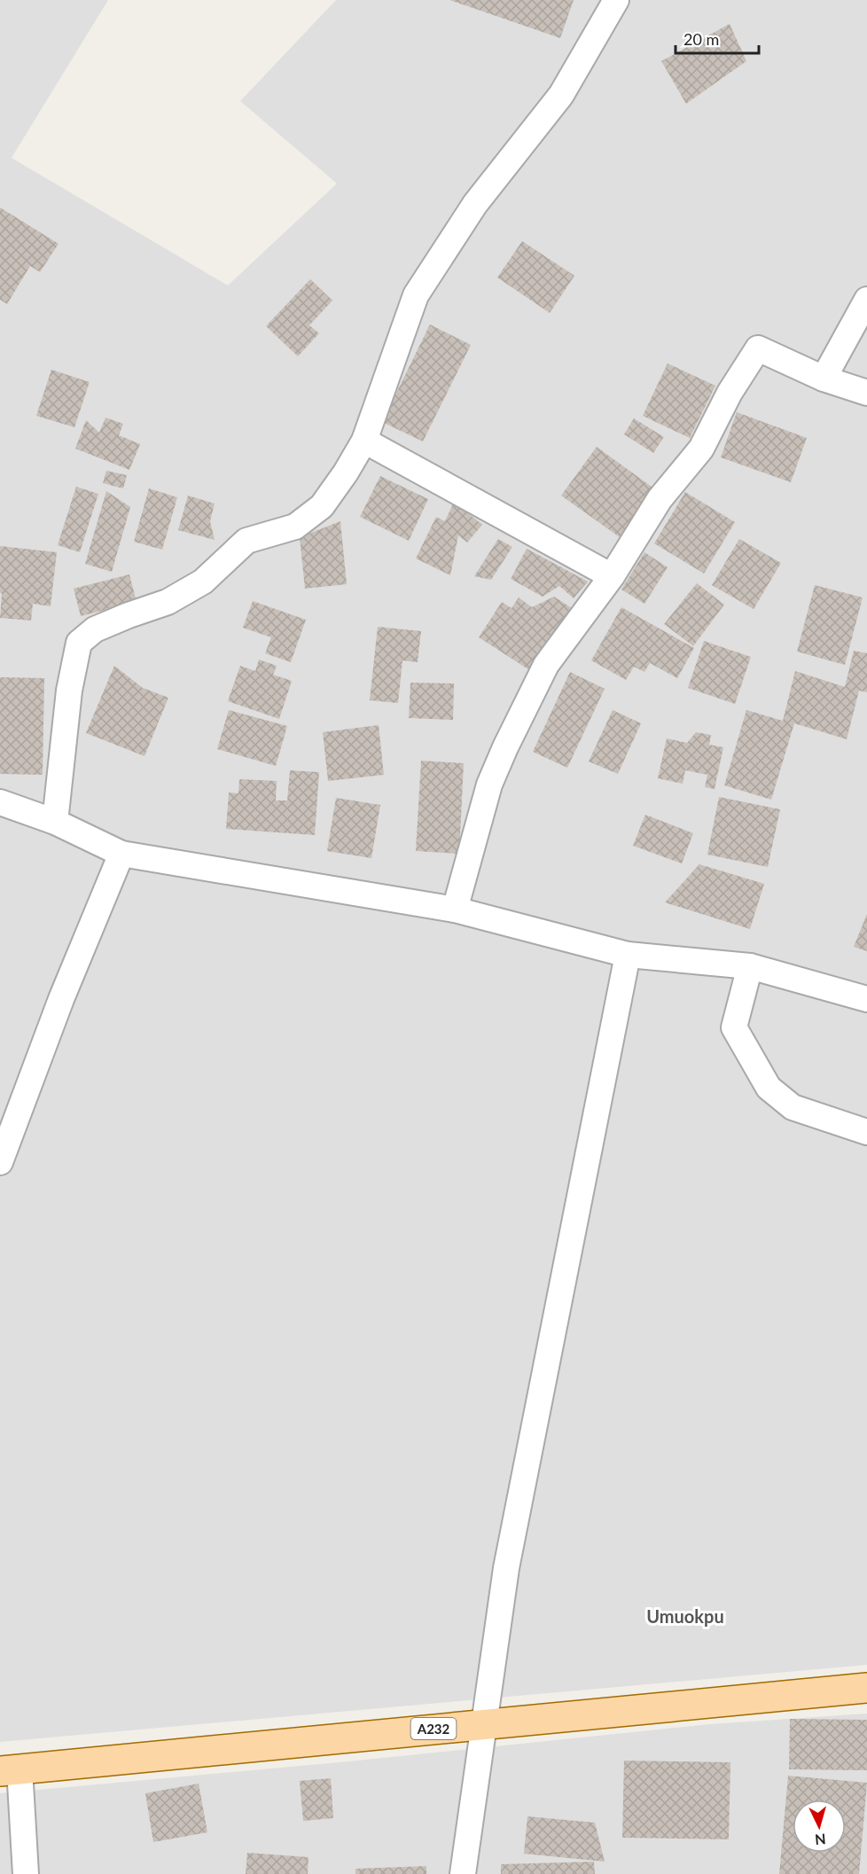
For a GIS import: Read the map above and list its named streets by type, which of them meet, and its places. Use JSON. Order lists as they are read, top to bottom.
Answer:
{
  "streets": {
    "main road": ["A232"]
  },
  "districts": ["Umuokpu"],
  "scale_bar": "20 m",
  "north": "bottom"
}
